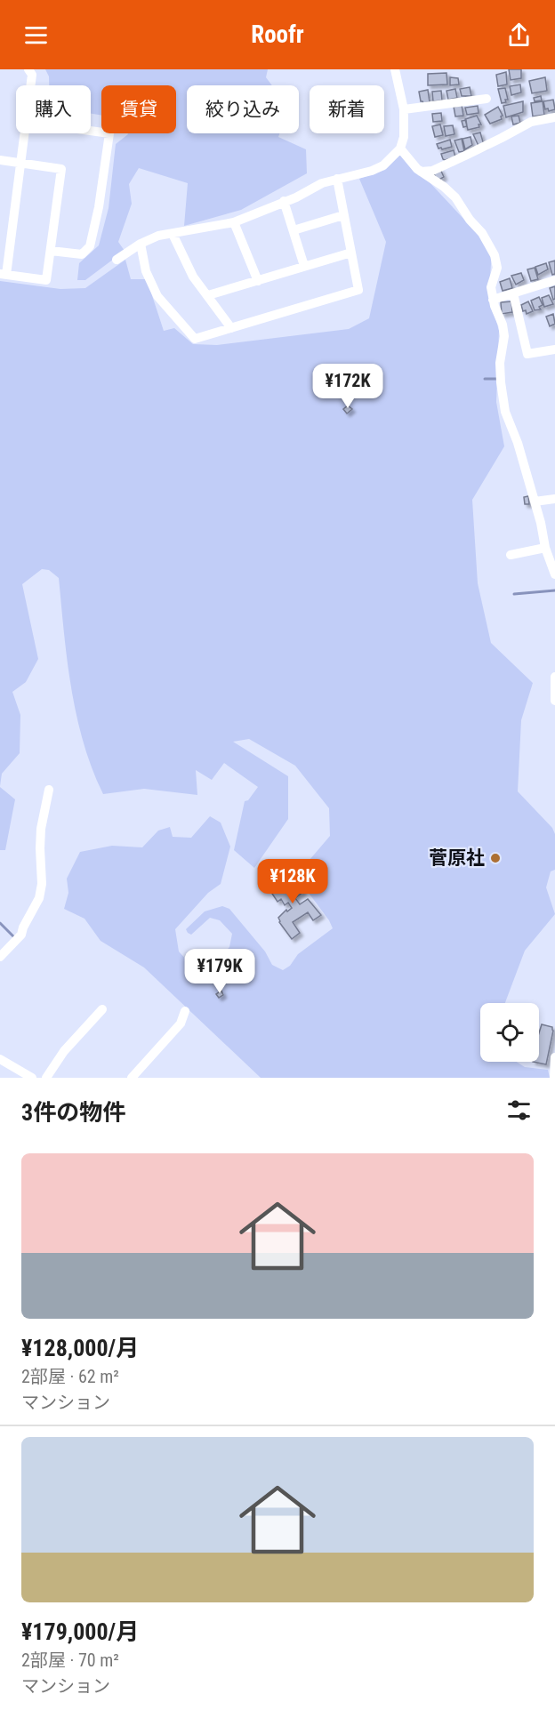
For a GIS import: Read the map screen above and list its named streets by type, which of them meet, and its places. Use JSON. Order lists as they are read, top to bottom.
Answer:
{
  "places": ["菅原社"],
  "page": {
    "header": "Roofr",
    "chip": [
      "購入",
      "賃貸",
      "絞り込み",
      "新着"
    ],
    "price": ["¥172K", "¥128K", "¥179K"],
    "heading": "3件の物件",
    "list": [
      {
        "name": "¥128,000/月",
        "note": "2部屋 · 62 m² · マンション"
      },
      {
        "name": "¥179,000/月",
        "note": "2部屋 · 70 m² · マンション"
      }
    ]
  }
}
